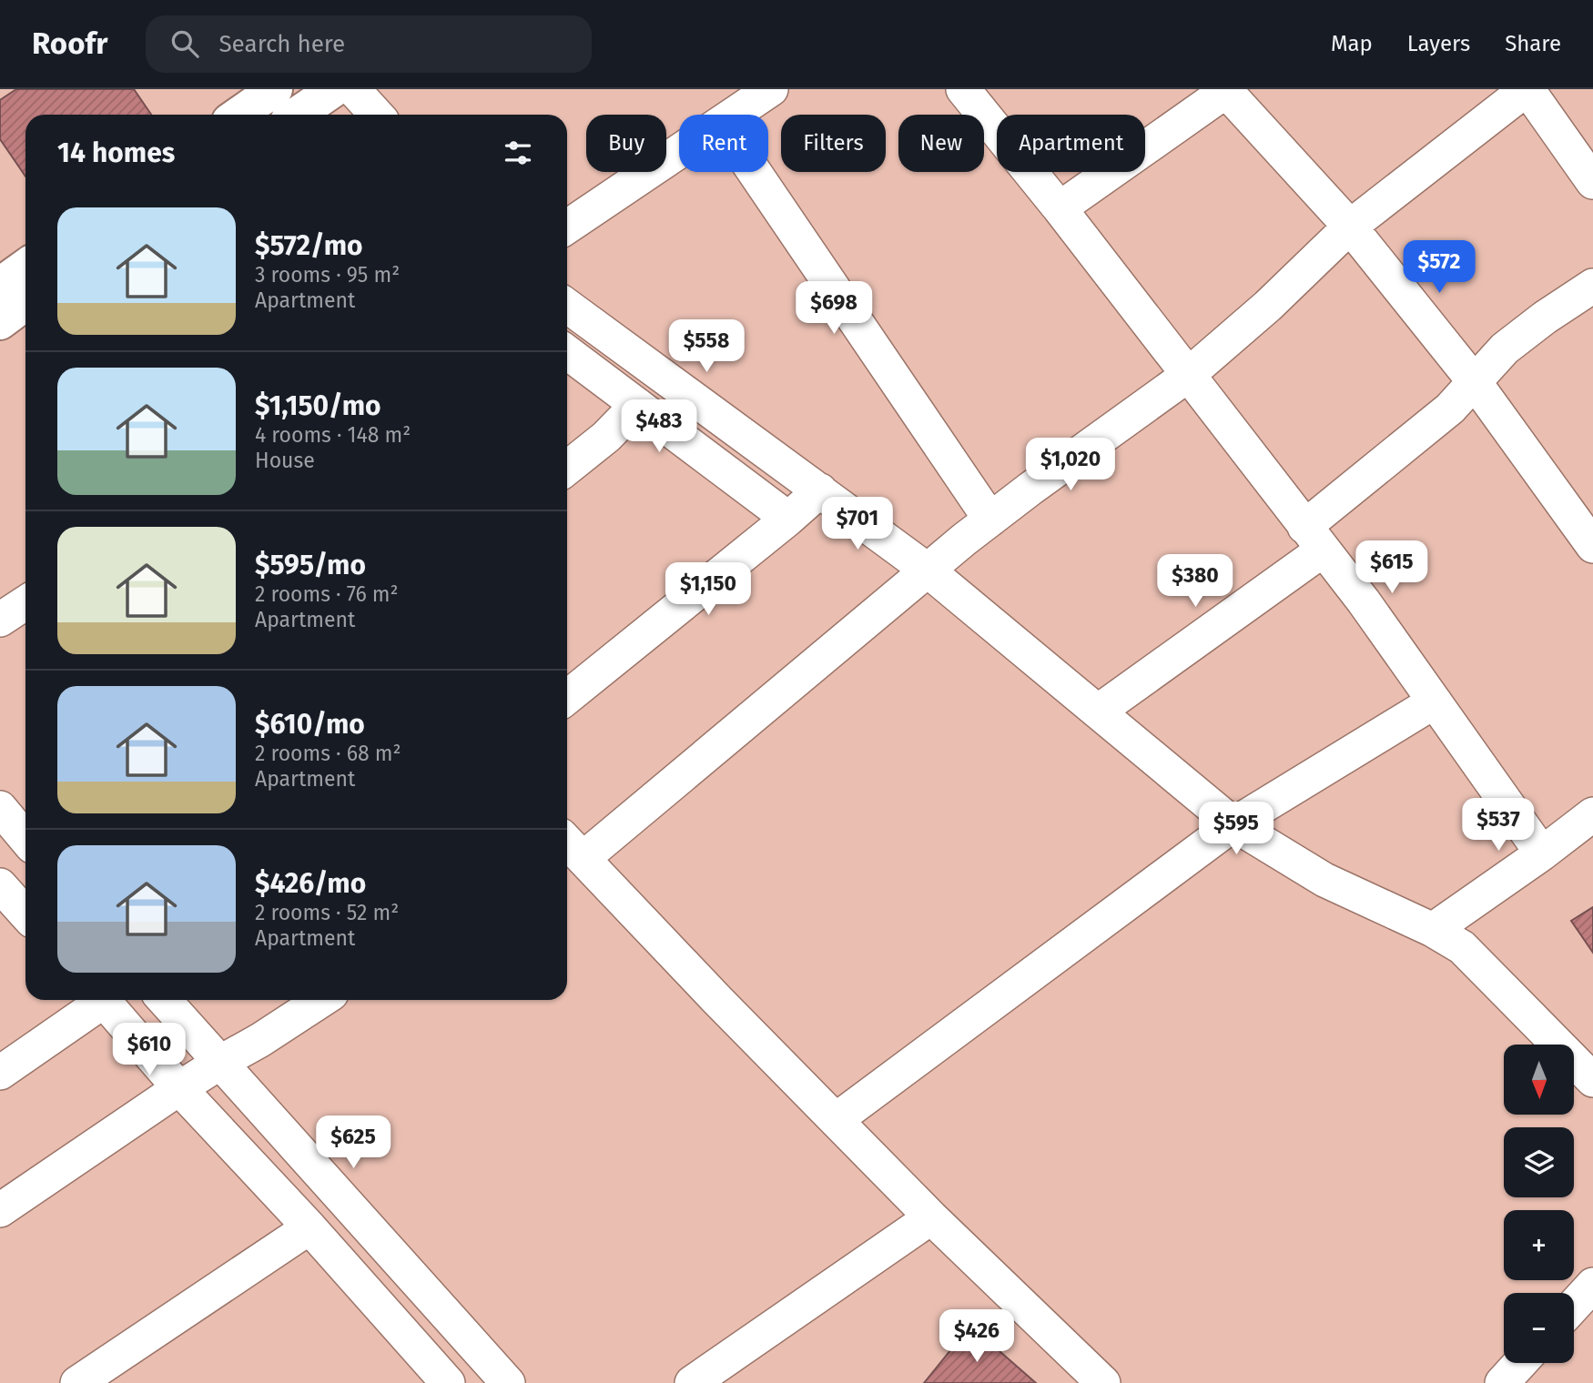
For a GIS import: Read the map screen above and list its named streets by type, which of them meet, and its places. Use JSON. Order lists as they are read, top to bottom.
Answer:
{
  "north": "bottom",
  "page": {
    "header": "Roofr",
    "search": "Search here",
    "nav": ["Map", "Layers", "Share"],
    "chip": [
      "Buy",
      "Rent",
      "Filters",
      "New",
      "Apartment"
    ],
    "heading": "14 homes",
    "list": [
      {
        "name": "$572/mo",
        "note": "3 rooms · 95 m² · Apartment"
      },
      {
        "name": "$1,150/mo",
        "note": "4 rooms · 148 m² · House"
      },
      {
        "name": "$595/mo",
        "note": "2 rooms · 76 m² · Apartment"
      },
      {
        "name": "$610/mo",
        "note": "2 rooms · 68 m² · Apartment"
      },
      {
        "name": "$426/mo",
        "note": "2 rooms · 52 m² · Apartment"
      }
    ],
    "price": [
      "$572",
      "$698",
      "$558",
      "$483",
      "$1,020",
      "$701",
      "$615",
      "$380",
      "$1,150",
      "$537",
      "$595",
      "$610",
      "$625",
      "$426"
    ],
    "map_buttons": ["+", "−"]
  }
}
